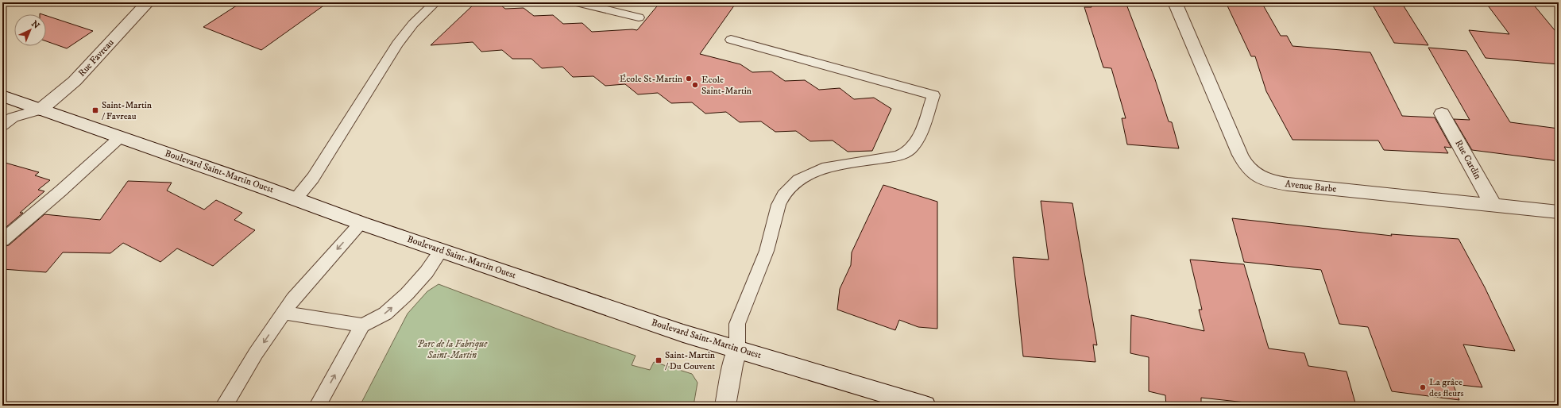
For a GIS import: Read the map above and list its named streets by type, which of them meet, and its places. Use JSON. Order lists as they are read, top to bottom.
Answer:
{
  "streets": {
    "main road": [
      "Rue Favreau",
      "Rue Cardin",
      "Boulevard Saint-Martin Ouest",
      "Avenue Barbe"
    ]
  },
  "crossings": [
    ["Rue Favreau", "Boulevard Saint-Martin Ouest"],
    ["Rue Cardin", "Avenue Barbe"]
  ],
  "parks": ["Parc de la Fabrique Saint-Martin"],
  "places": {
    "other": ["École St-Martin", "Ecole Saint-Martin", "La grâce des fleurs"],
    "transit": ["Saint-Martin / Favreau", "Saint-Martin / Du Couvent"]
  },
  "north": "top right"
}
